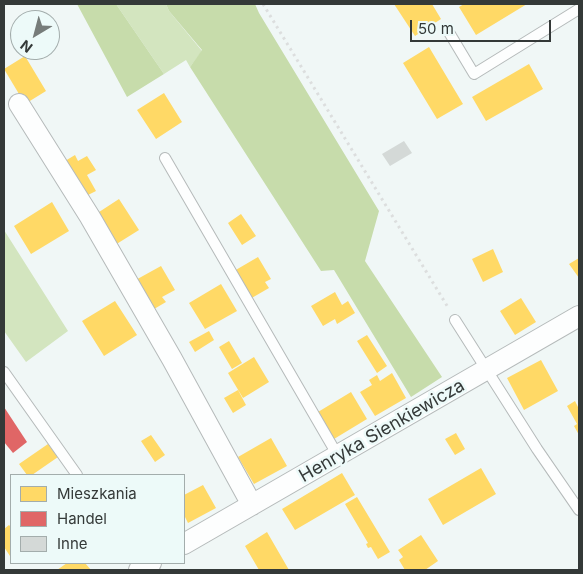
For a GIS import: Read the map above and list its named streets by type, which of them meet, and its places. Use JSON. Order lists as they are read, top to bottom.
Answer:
{
  "streets": {
    "street": ["Henryka Sienkiewicza"]
  },
  "legend": ["Mieszkania", "Handel", "Inne"],
  "scale_bar": "50 m",
  "north": "bottom left"
}
